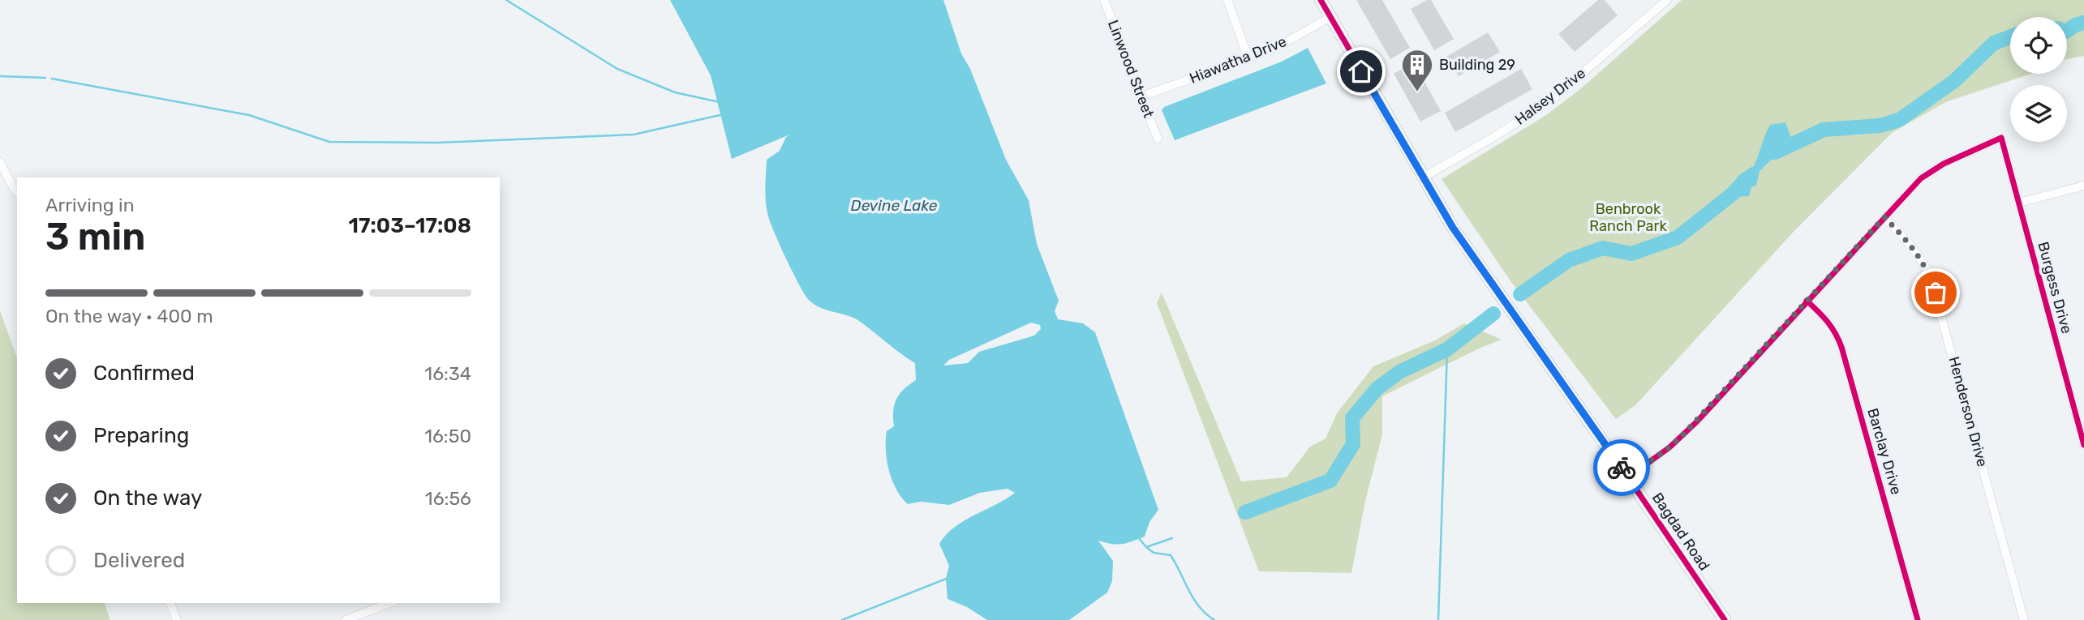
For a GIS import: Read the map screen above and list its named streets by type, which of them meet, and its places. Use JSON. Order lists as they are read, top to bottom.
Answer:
{
  "streets": {
    "street": [
      "Hiawatha Drive",
      "Linwood Street",
      "Halsey Drive",
      "Burgess Drive",
      "Henderson Drive",
      "Barclay Drive",
      "Bagdad Road"
    ]
  },
  "crossings": [
    ["Hiawatha Drive", "Linwood Street"],
    ["Hiawatha Drive", "Bagdad Road"],
    ["Halsey Drive", "Bagdad Road"],
    ["Burgess Drive", "Henderson Drive"]
  ],
  "water": ["Devine Lake"],
  "parks": ["Benbrook Ranch Park"],
  "places": {
    "building": ["Building 29"]
  },
  "page": {
    "heading": ["3 min", "Arriving in", "17:03–17:08"],
    "bar": "On the way · 400 m",
    "list": [
      ["Confirmed", "16:34"],
      ["Preparing", "16:50"],
      ["On the way", "16:56"],
      "Delivered"
    ]
  }
}
